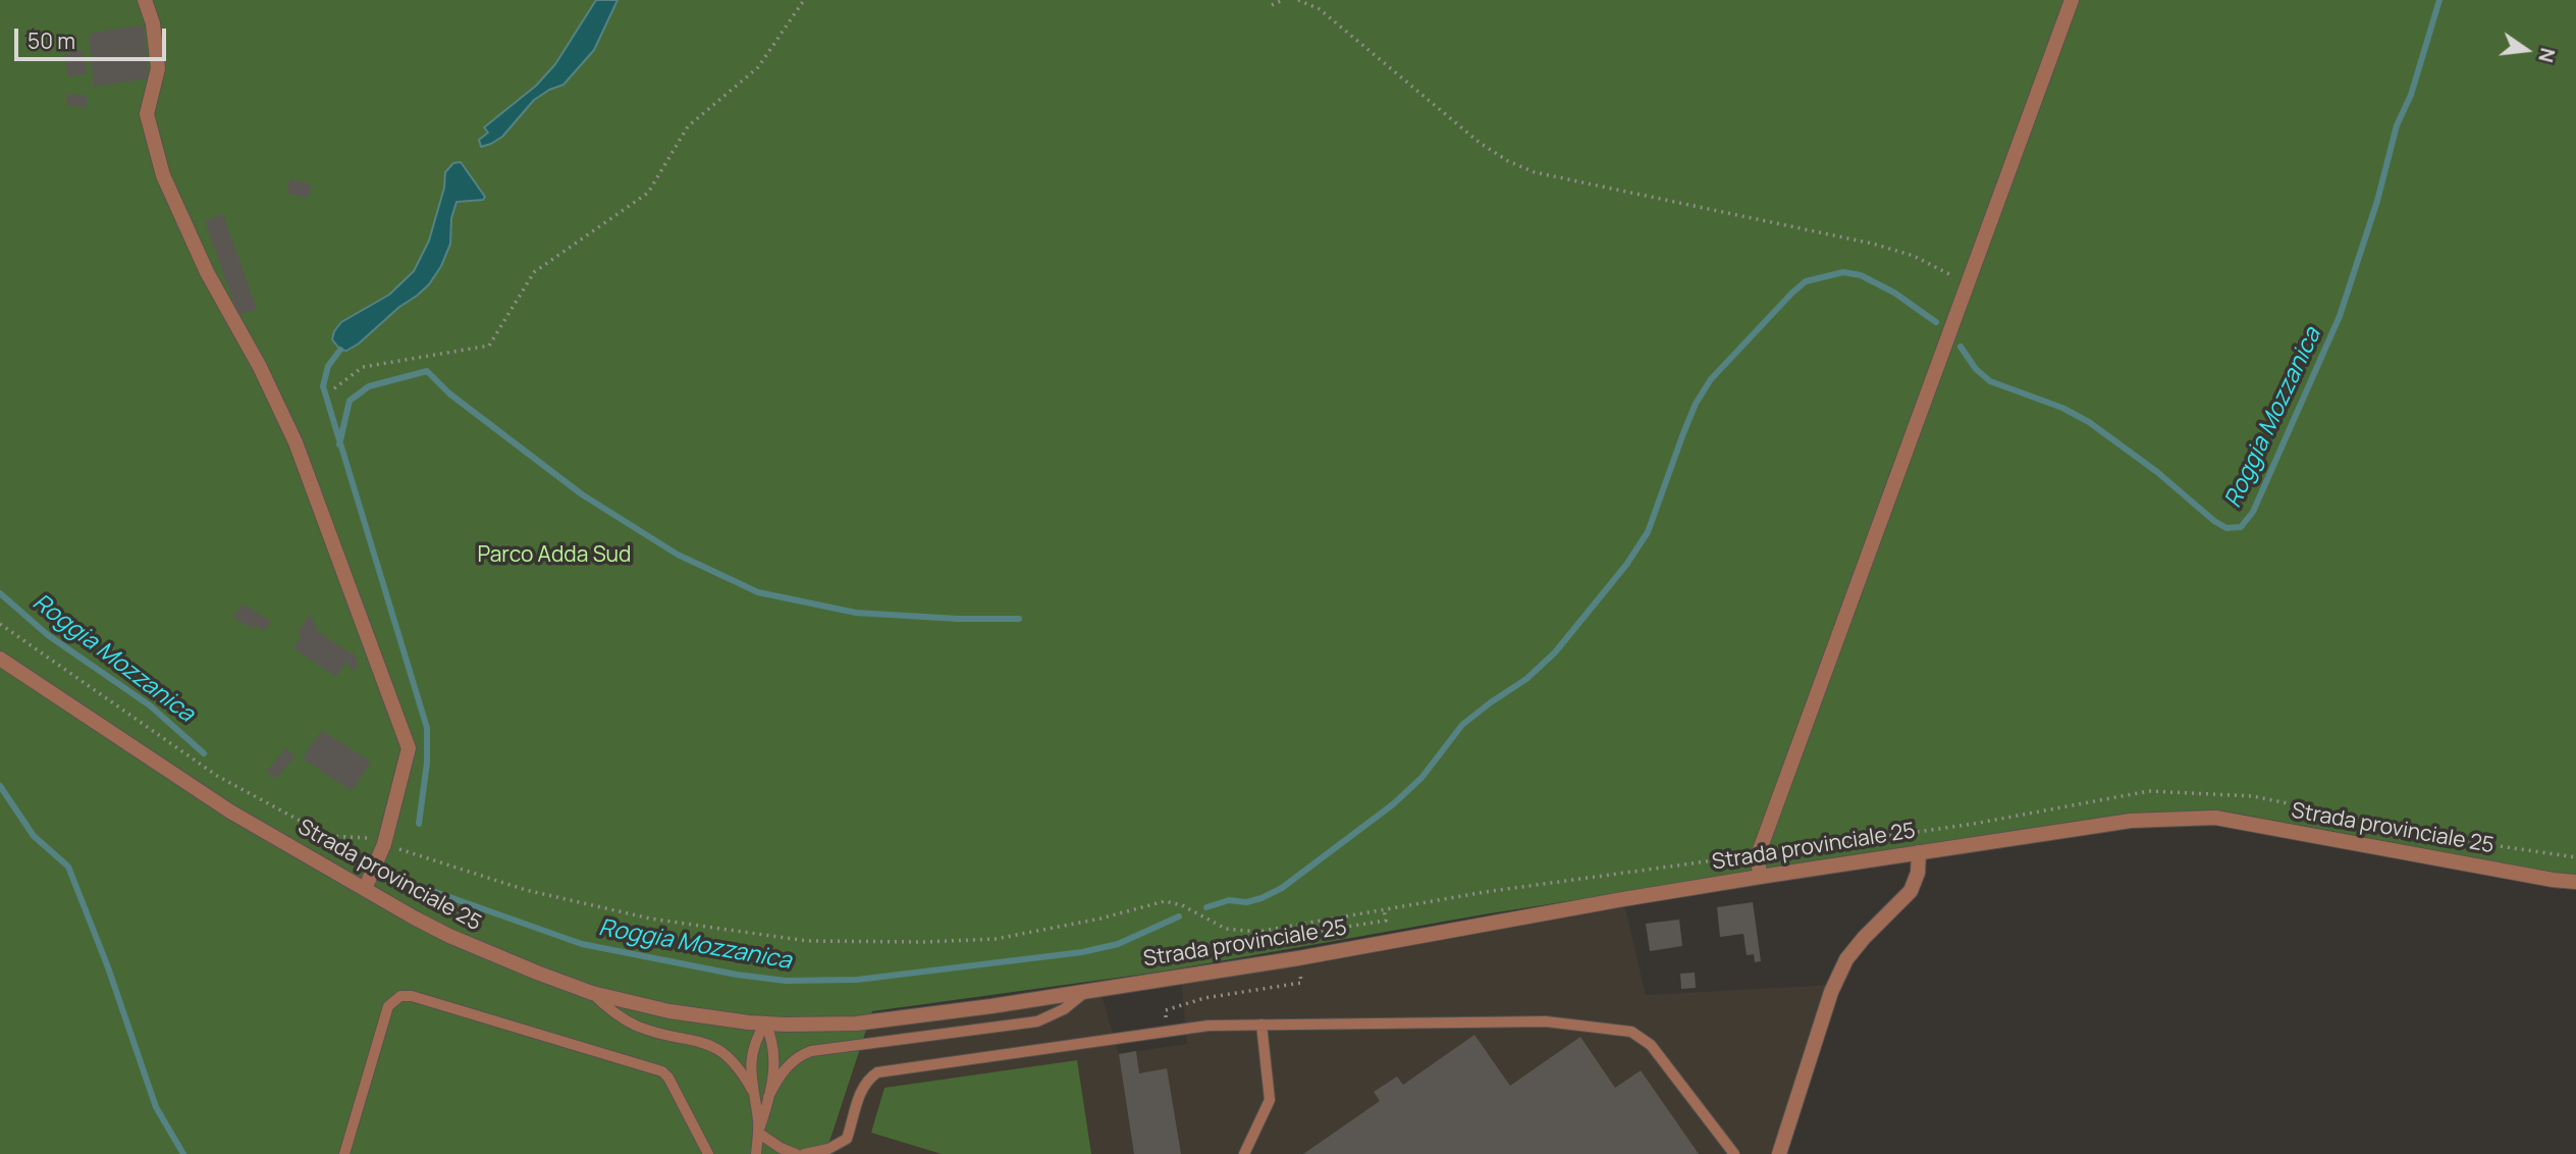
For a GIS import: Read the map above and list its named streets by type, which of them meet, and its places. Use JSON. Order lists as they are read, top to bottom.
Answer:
{
  "streets": {
    "street": ["Strada provinciale 25"]
  },
  "water": ["Roggia Mozzanica"],
  "parks": ["Parco Adda Sud"],
  "scale_bar": "50 m",
  "north": "right"
}
